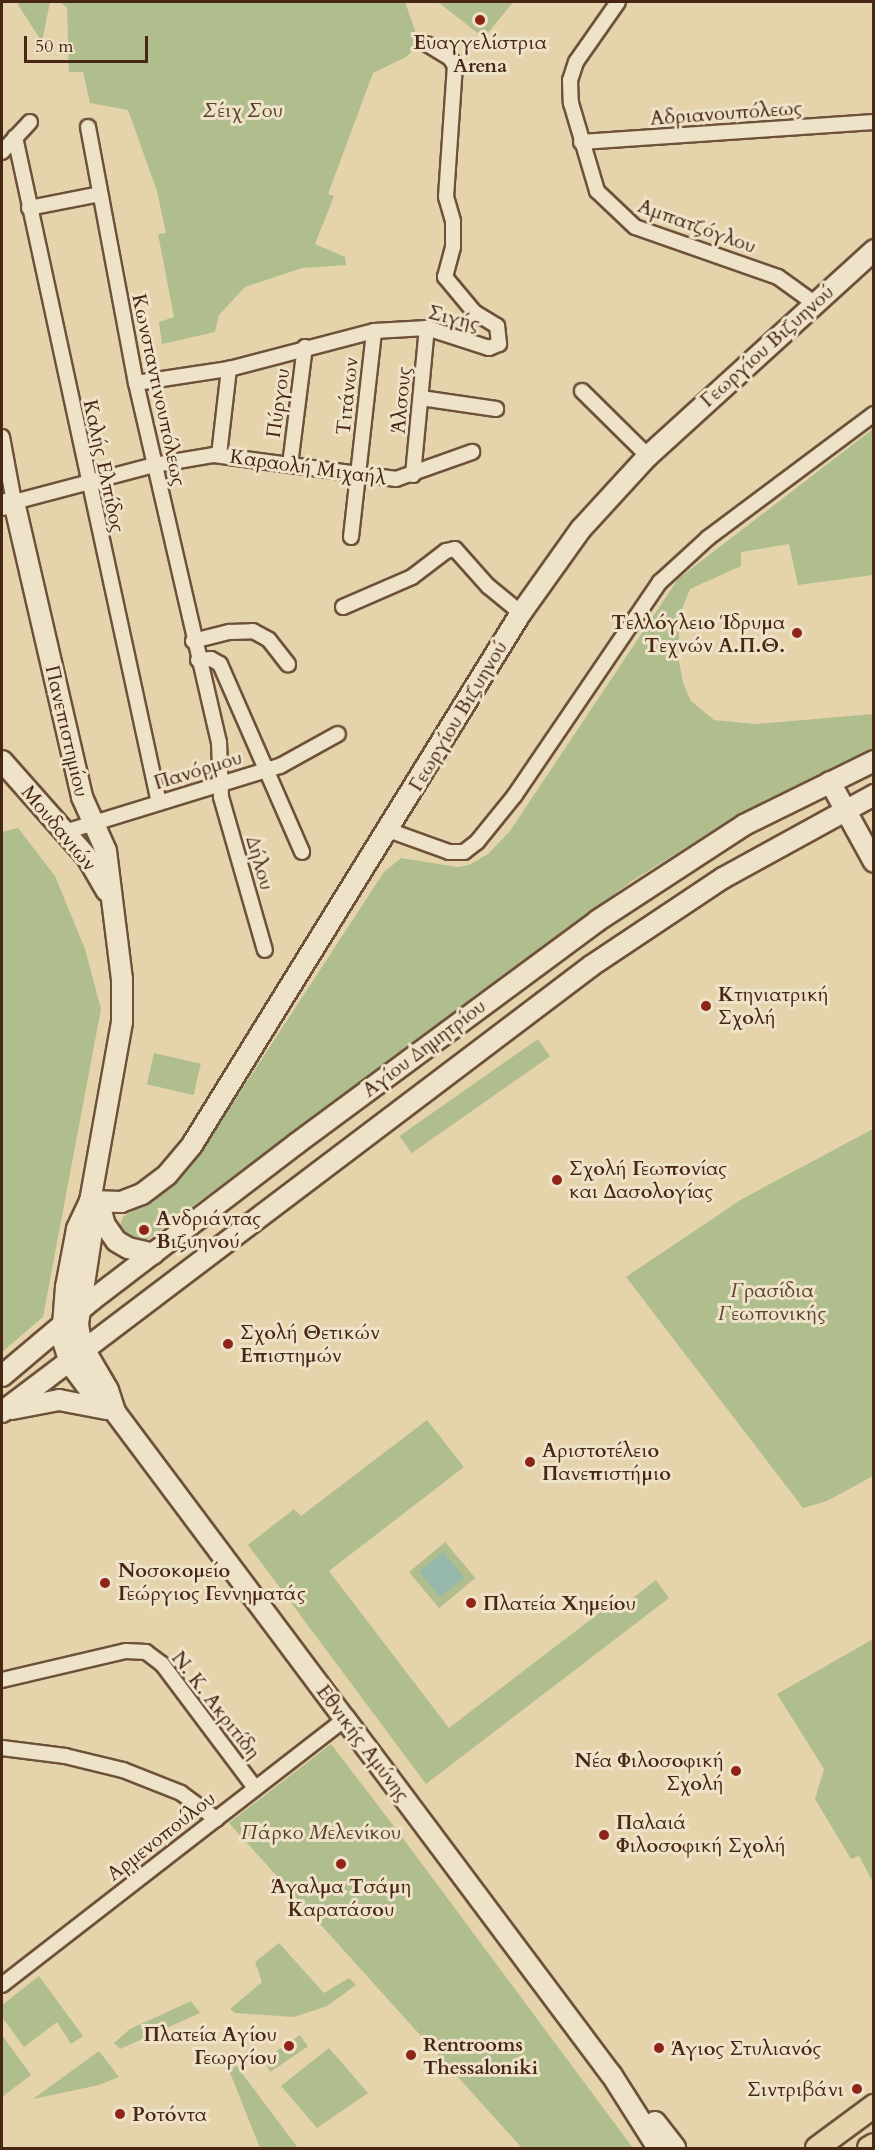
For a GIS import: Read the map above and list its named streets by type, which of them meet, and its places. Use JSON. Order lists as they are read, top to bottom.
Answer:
{
  "streets": {
    "main road": [
      "Γεωργίου Βιζυηνού",
      "Πανεπιστημίου",
      "Μουδανιών",
      "Αγίου Δημητρίου",
      "Εθνικής Αμύνης"
    ],
    "street": [
      "Αδριανουπόλεως",
      "Αμπατζόγλου",
      "Σιγής",
      "Κωνσταντινουπόλεως",
      "Τιτάνων",
      "Άλσους",
      "Πύργου",
      "Καλής Ελπίδος",
      "Καραολή Μιχαήλ",
      "Πανόρμου",
      "Δήλου",
      "Ν. Κ. Ακριτίδη",
      "Αρμενοπούλου"
    ]
  },
  "crossings": [
    ["Αδριανουπόλεως", "Αμπατζόγλου"],
    ["Αμπατζόγλου", "Γεωργίου Βιζυηνού"],
    ["Σιγής", "Κωνσταντινουπόλεως"],
    ["Σιγής", "Τιτάνων"],
    ["Σιγής", "Άλσους"],
    ["Σιγής", "Πύργου"],
    ["Γεωργίου Βιζυηνού", "Πανεπιστημίου"],
    ["Κωνσταντινουπόλεως", "Καραολή Μιχαήλ"],
    ["Κωνσταντινουπόλεως", "Πανόρμου"],
    ["Κωνσταντινουπόλεως", "Δήλου"],
    ["Τιτάνων", "Καραολή Μιχαήλ"],
    ["Άλσους", "Καραολή Μιχαήλ"],
    ["Πύργου", "Καραολή Μιχαήλ"],
    ["Καλής Ελπίδος", "Καραολή Μιχαήλ"],
    ["Καλής Ελπίδος", "Πανόρμου"],
    ["Καραολή Μιχαήλ", "Πανεπιστημίου"],
    ["Πανεπιστημίου", "Πανόρμου"],
    ["Πανεπιστημίου", "Μουδανιών"],
    ["Πανεπιστημίου", "Αγίου Δημητρίου"],
    ["Πανεπιστημίου", "Εθνικής Αμύνης"],
    ["Πανόρμου", "Μουδανιών"],
    ["Πανόρμου", "Δήλου"],
    ["Αγίου Δημητρίου", "Εθνικής Αμύνης"],
    ["Ν. Κ. Ακριτίδη", "Αρμενοπούλου"],
    ["Εθνικής Αμύνης", "Αρμενοπούλου"]
  ],
  "parks": ["Σέιχ Σου", "Γρασίδια Γεωπονικής", "Πάρκο Μελενίκου"],
  "places": [
    "Ευαγγελίστρια Arena",
    "Τελλόγλειο Ίδρυμα Τεχνών Α.Π.Θ.",
    "Κτηνιατρική Σχολή",
    "Σχολή Γεωπονίας και Δασολογίας",
    "Ανδριάντας Βιζυηνού",
    "Σχολή Θετικών Επιστημών",
    "Αριστοτέλειο Πανεπιστήμιο",
    "Νοσοκομείο Γεώργιος Γεννηματάς",
    "Πλατεία Χημείου",
    "Νέα Φιλοσοφική Σχολή",
    "Παλαιά Φιλοσοφική Σχολή",
    "Άγαλμα Τσάμη Καρατάσου",
    "Πλατεία Αγίου Γεωργίου",
    "Άγιος Στυλιανός",
    "Rentrooms Thessaloniki",
    "Σιντριβάνι",
    "Ροτόντα"
  ],
  "scale_bar": "50 m"
}
